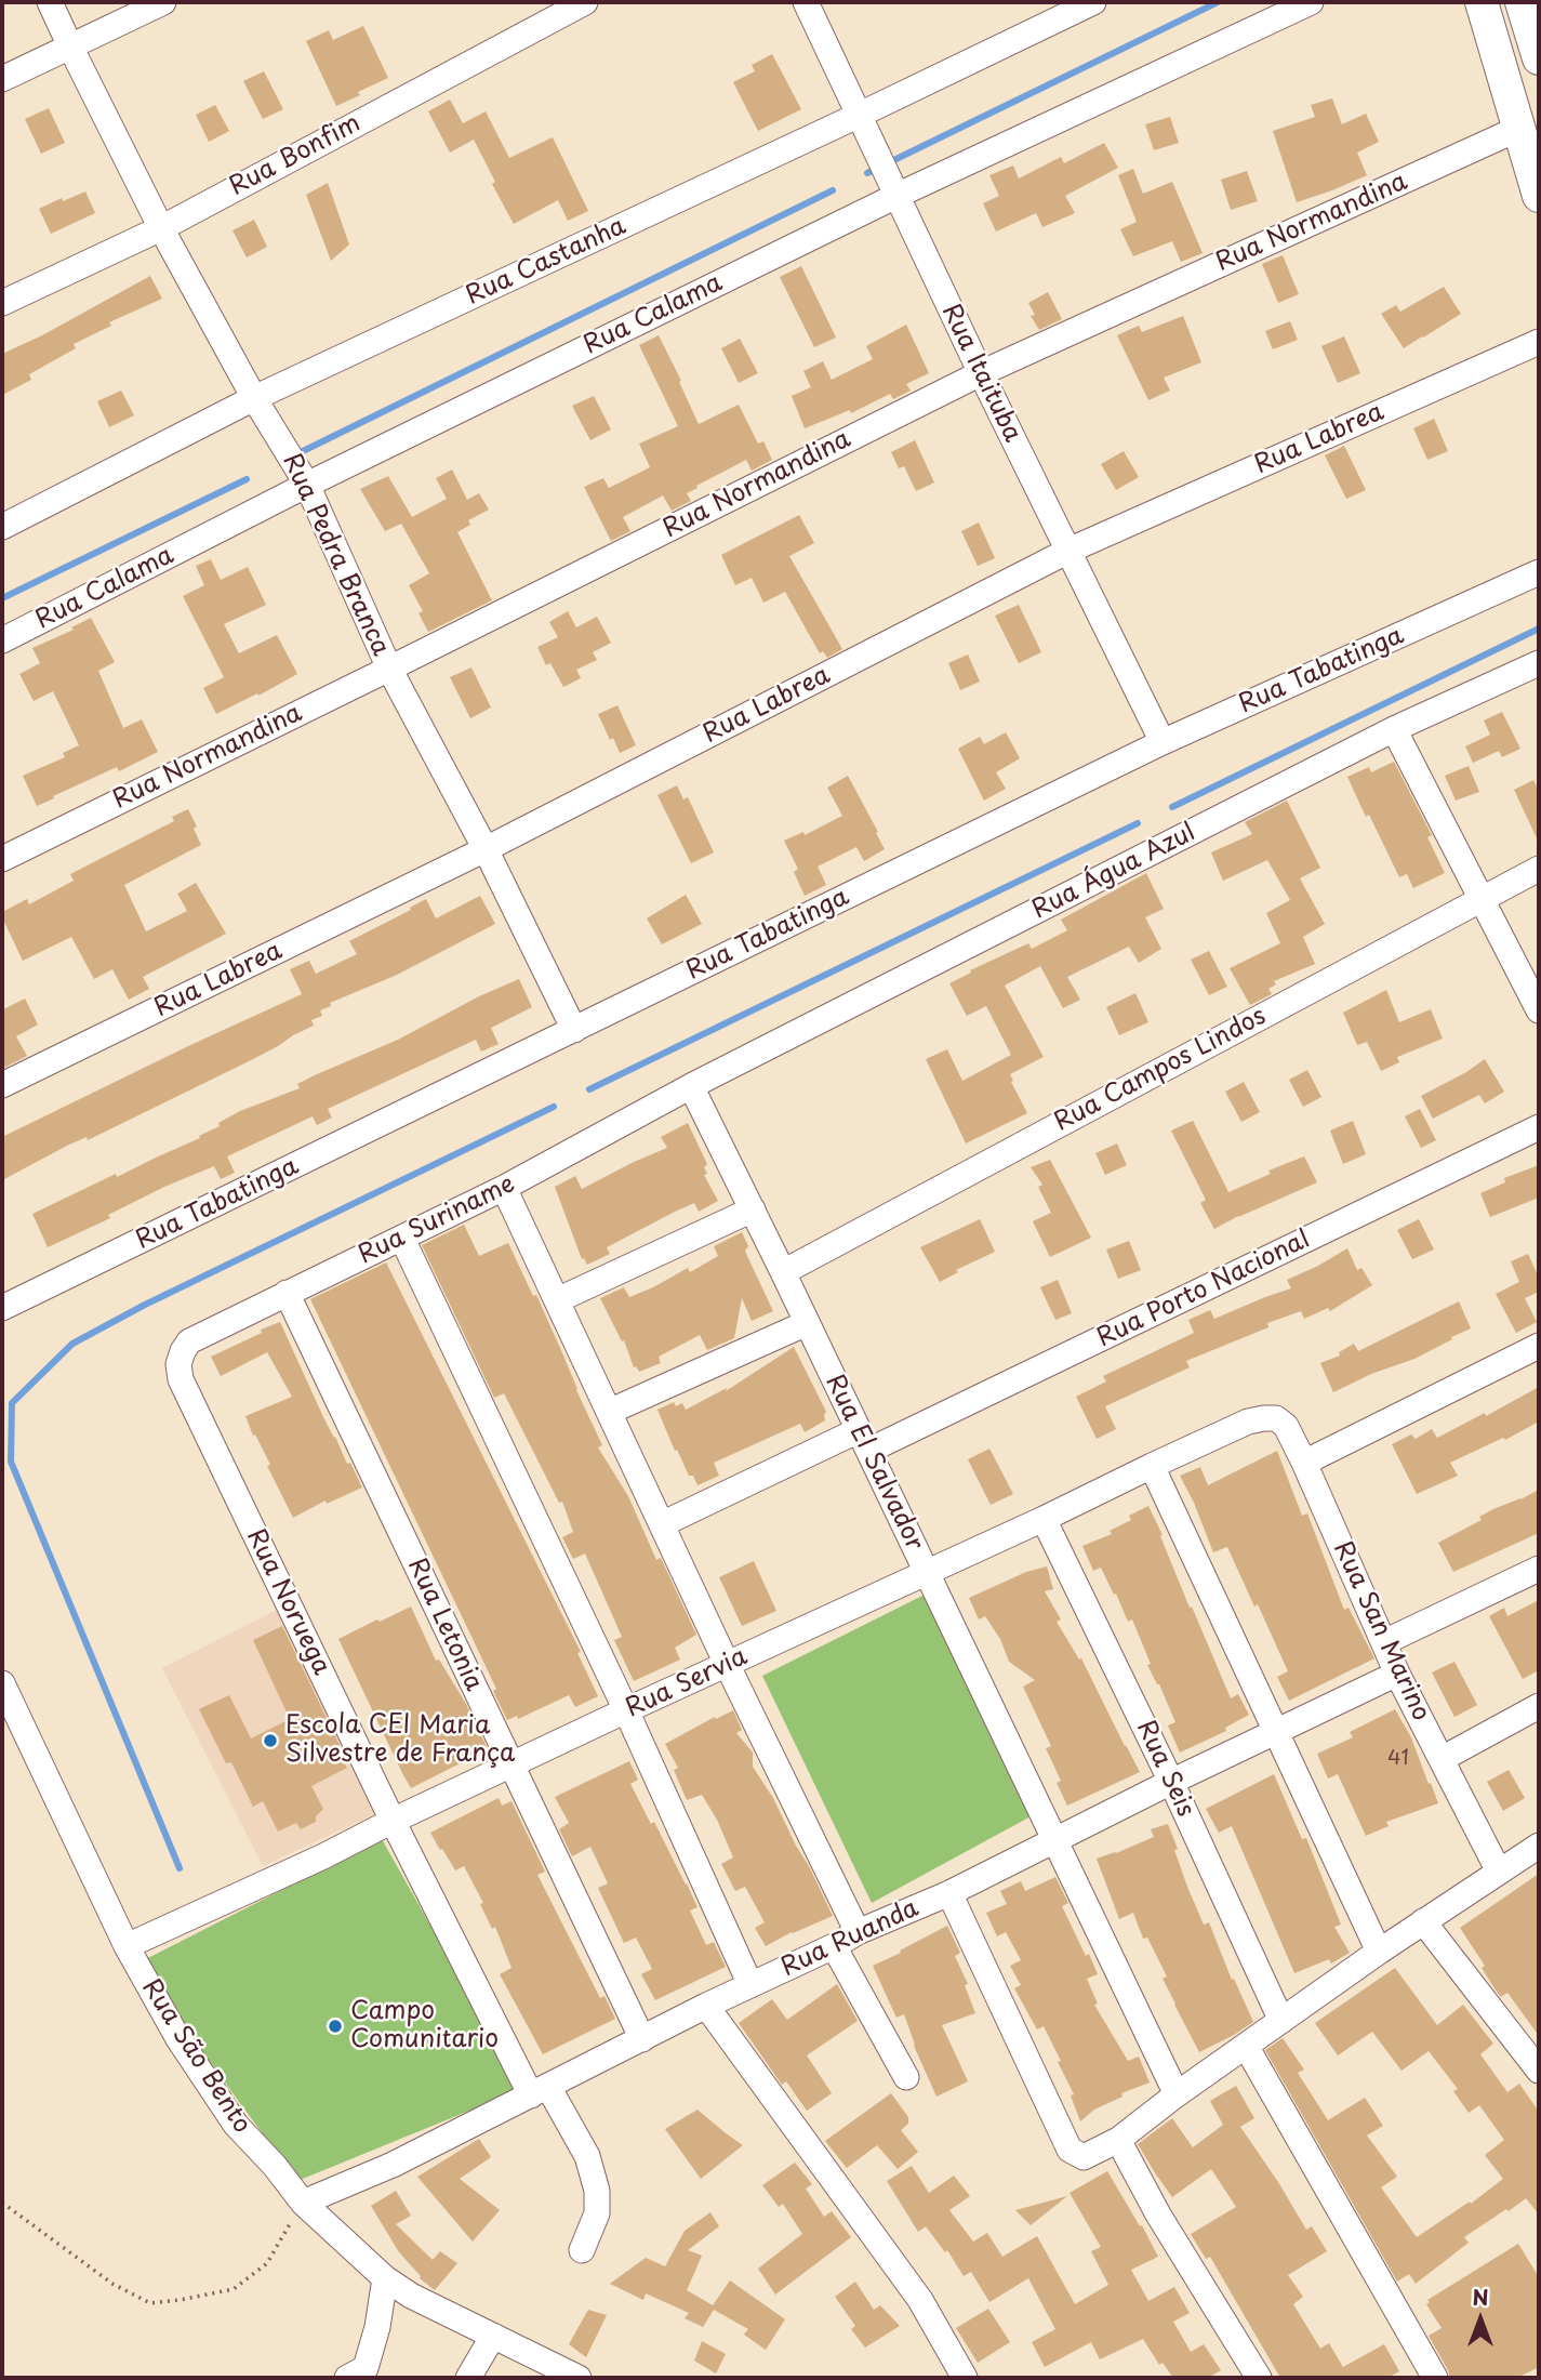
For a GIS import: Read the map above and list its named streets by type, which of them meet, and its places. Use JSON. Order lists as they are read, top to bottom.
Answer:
{
  "streets": {
    "street": [
      "Rua Bonfim",
      "Rua Normandina",
      "Rua Castanha",
      "Rua Calama",
      "Rua Itaituba",
      "Rua Labrea",
      "Rua Pedra Branca",
      "Rua Tabatinga",
      "Rua Água Azul",
      "Rua Campos Lindos",
      "Rua Suriname",
      "Rua Porto Nacional",
      "Rua El Salvador",
      "Rua Noruega",
      "Rua Letonia",
      "Rua San Marino",
      "Rua Servia",
      "Rua Seis",
      "Rua Ruanda",
      "Rua São Bento"
    ]
  },
  "crossings": [
    ["Rua Bonfim", "Rua Pedra Branca"],
    ["Rua Normandina", "Rua Itaituba"],
    ["Rua Normandina", "Rua Pedra Branca"],
    ["Rua Castanha", "Rua Itaituba"],
    ["Rua Castanha", "Rua Pedra Branca"],
    ["Rua Calama", "Rua Itaituba"],
    ["Rua Calama", "Rua Pedra Branca"],
    ["Rua Itaituba", "Rua Labrea"],
    ["Rua Itaituba", "Rua Tabatinga"],
    ["Rua Labrea", "Rua Pedra Branca"],
    ["Rua Pedra Branca", "Rua Tabatinga"],
    ["Rua Água Azul", "Rua Suriname"],
    ["Rua Água Azul", "Rua El Salvador"],
    ["Rua Campos Lindos", "Rua El Salvador"],
    ["Rua Suriname", "Rua El Salvador"],
    ["Rua Suriname", "Rua Noruega"],
    ["Rua Suriname", "Rua Letonia"],
    ["Rua Porto Nacional", "Rua El Salvador"],
    ["Rua El Salvador", "Rua Servia"],
    ["Rua El Salvador", "Rua Ruanda"],
    ["Rua Noruega", "Rua Servia"],
    ["Rua Noruega", "Rua Ruanda"],
    ["Rua Letonia", "Rua Servia"],
    ["Rua Letonia", "Rua Ruanda"],
    ["Rua San Marino", "Rua Servia"],
    ["Rua San Marino", "Rua Ruanda"],
    ["Rua Servia", "Rua Seis"],
    ["Rua Servia", "Rua São Bento"],
    ["Rua Seis", "Rua Ruanda"],
    ["Rua Ruanda", "Rua São Bento"]
  ],
  "places": ["Escola CEI Maria Silvestre de França", "Campo Comunitario"],
  "house_numbers": ["41"],
  "north": "top"
}
